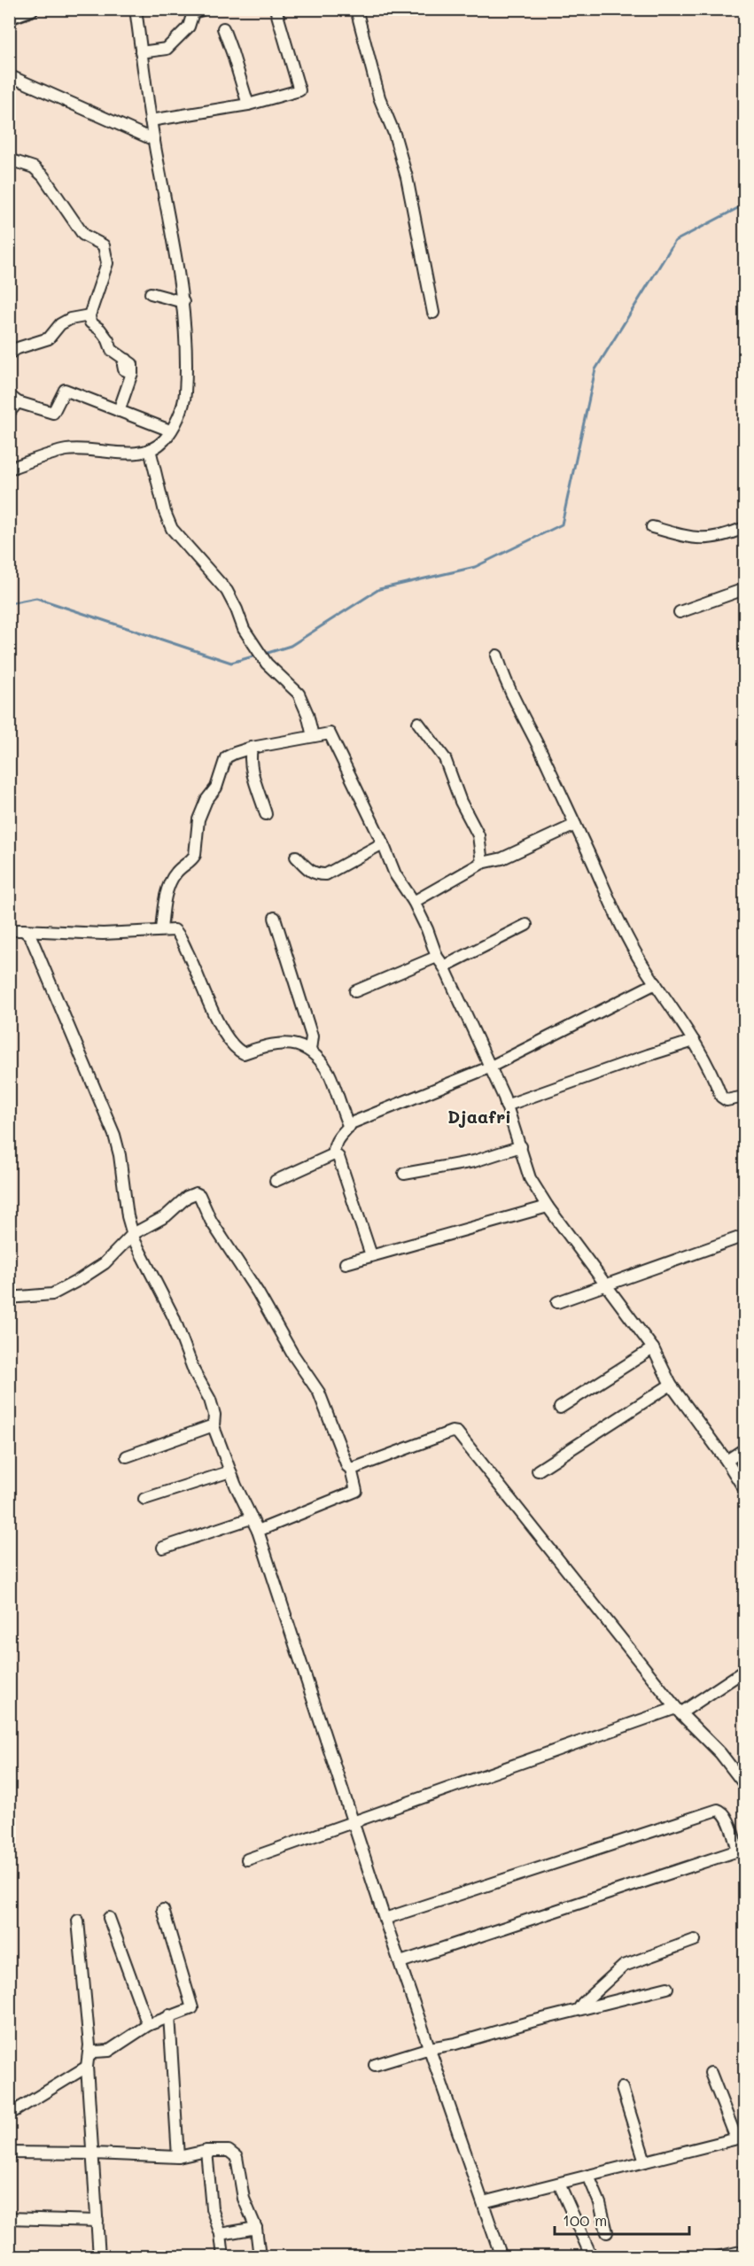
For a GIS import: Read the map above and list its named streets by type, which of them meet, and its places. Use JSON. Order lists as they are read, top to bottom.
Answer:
{
  "districts": ["Djaafri"],
  "scale_bar": "100 m"
}
